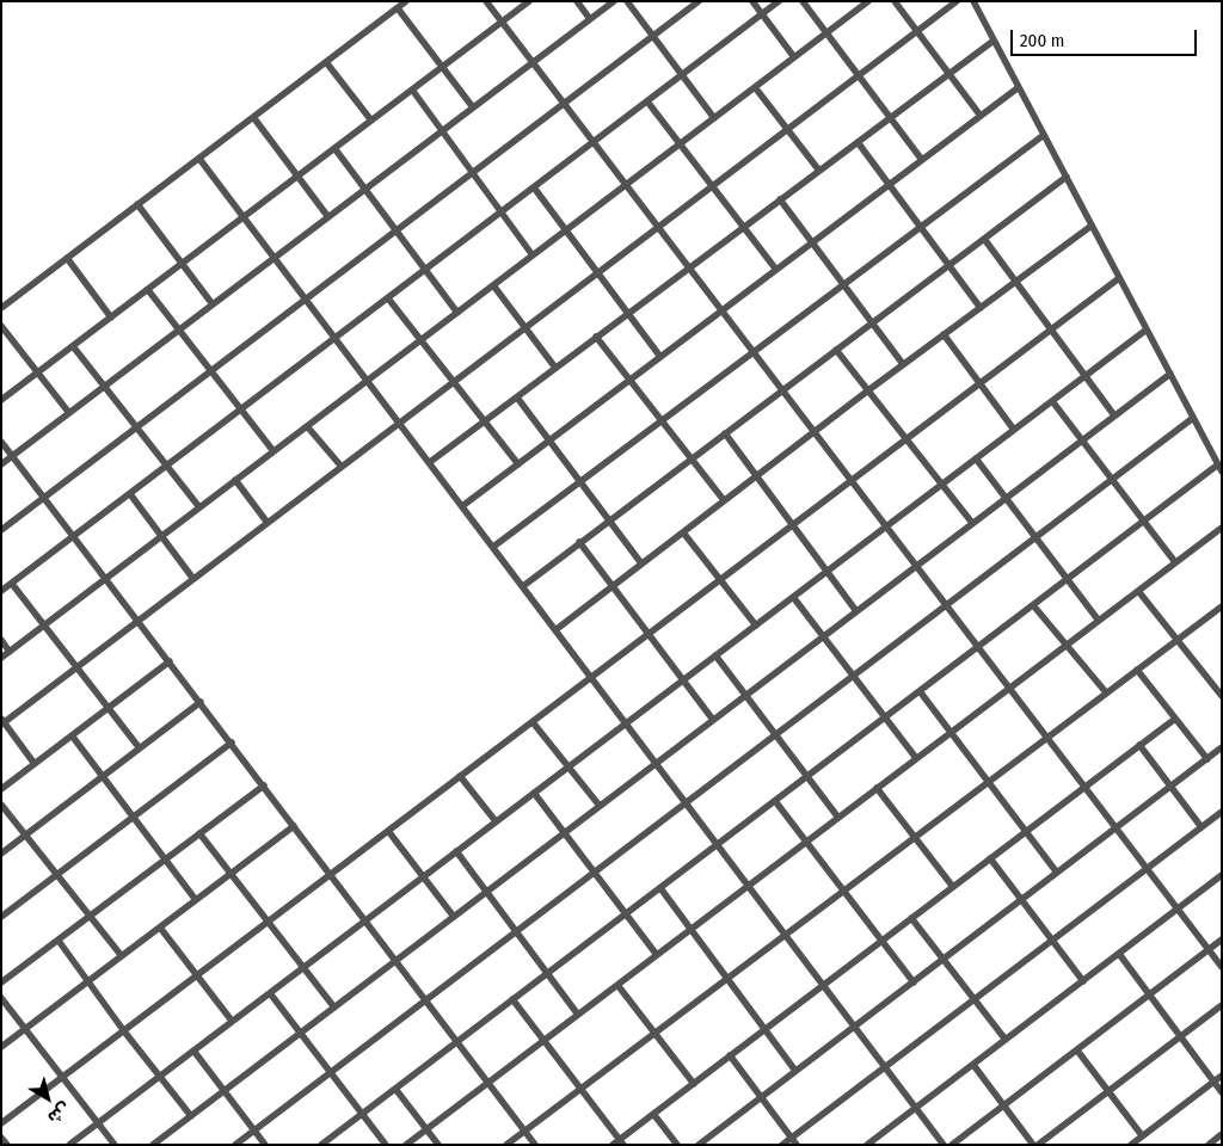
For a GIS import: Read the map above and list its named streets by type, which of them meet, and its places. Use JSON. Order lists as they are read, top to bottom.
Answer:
{
  "scale_bar": "200 m",
  "north": "bottom right"
}
